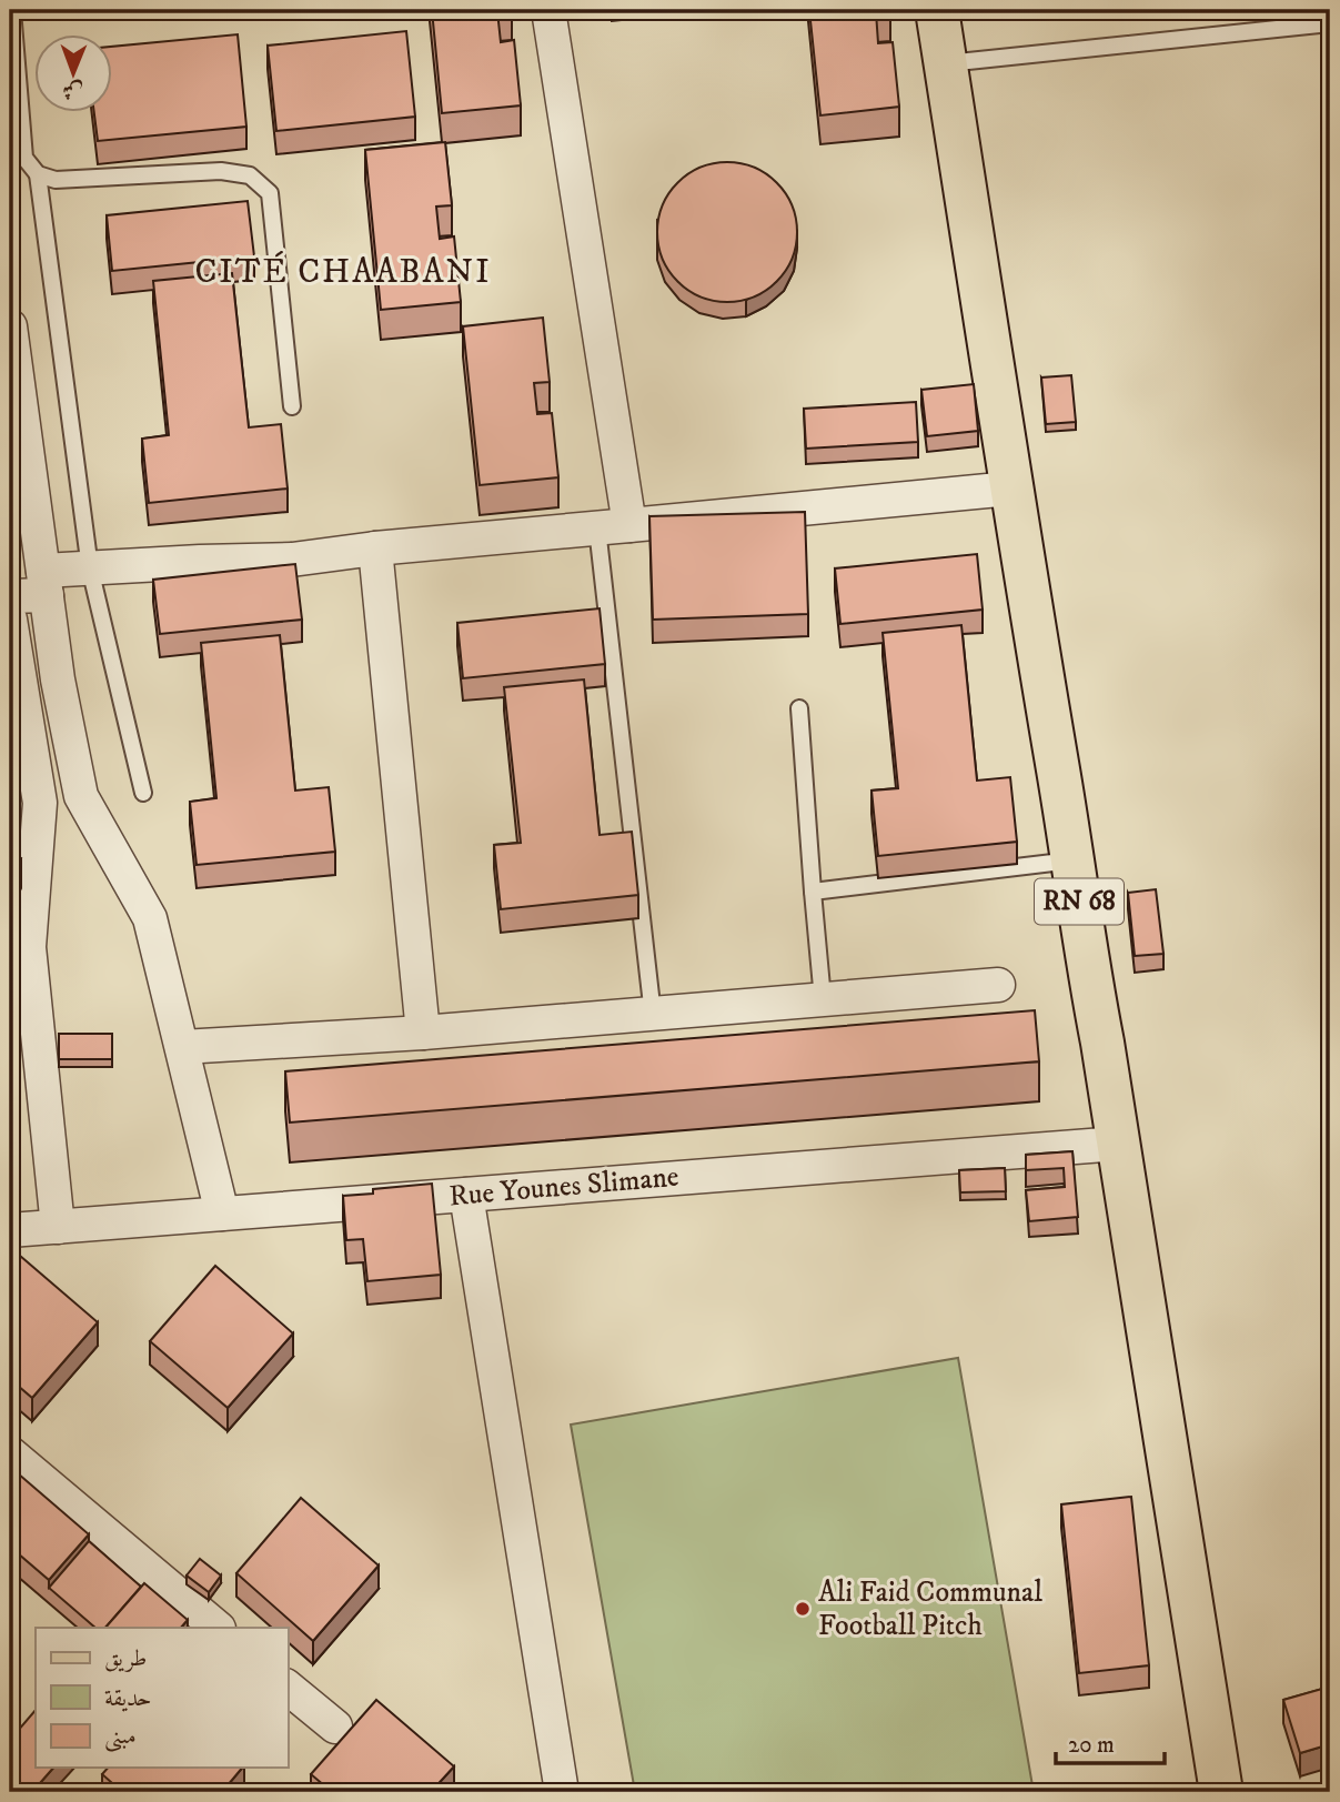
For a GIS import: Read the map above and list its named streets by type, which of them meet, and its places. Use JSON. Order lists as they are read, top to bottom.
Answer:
{
  "streets": {
    "main road": ["RN 68"],
    "street": ["Rue Younes Slimane"]
  },
  "crossings": [
    ["RN 68", "Rue Younes Slimane"]
  ],
  "districts": ["CITÉ CHAABANI"],
  "places": ["Ali Faid Communal Football Pitch"],
  "legend": ["طريق", "حديقة", "مبنى"],
  "scale_bar": "20 m",
  "north": "bottom"
}
